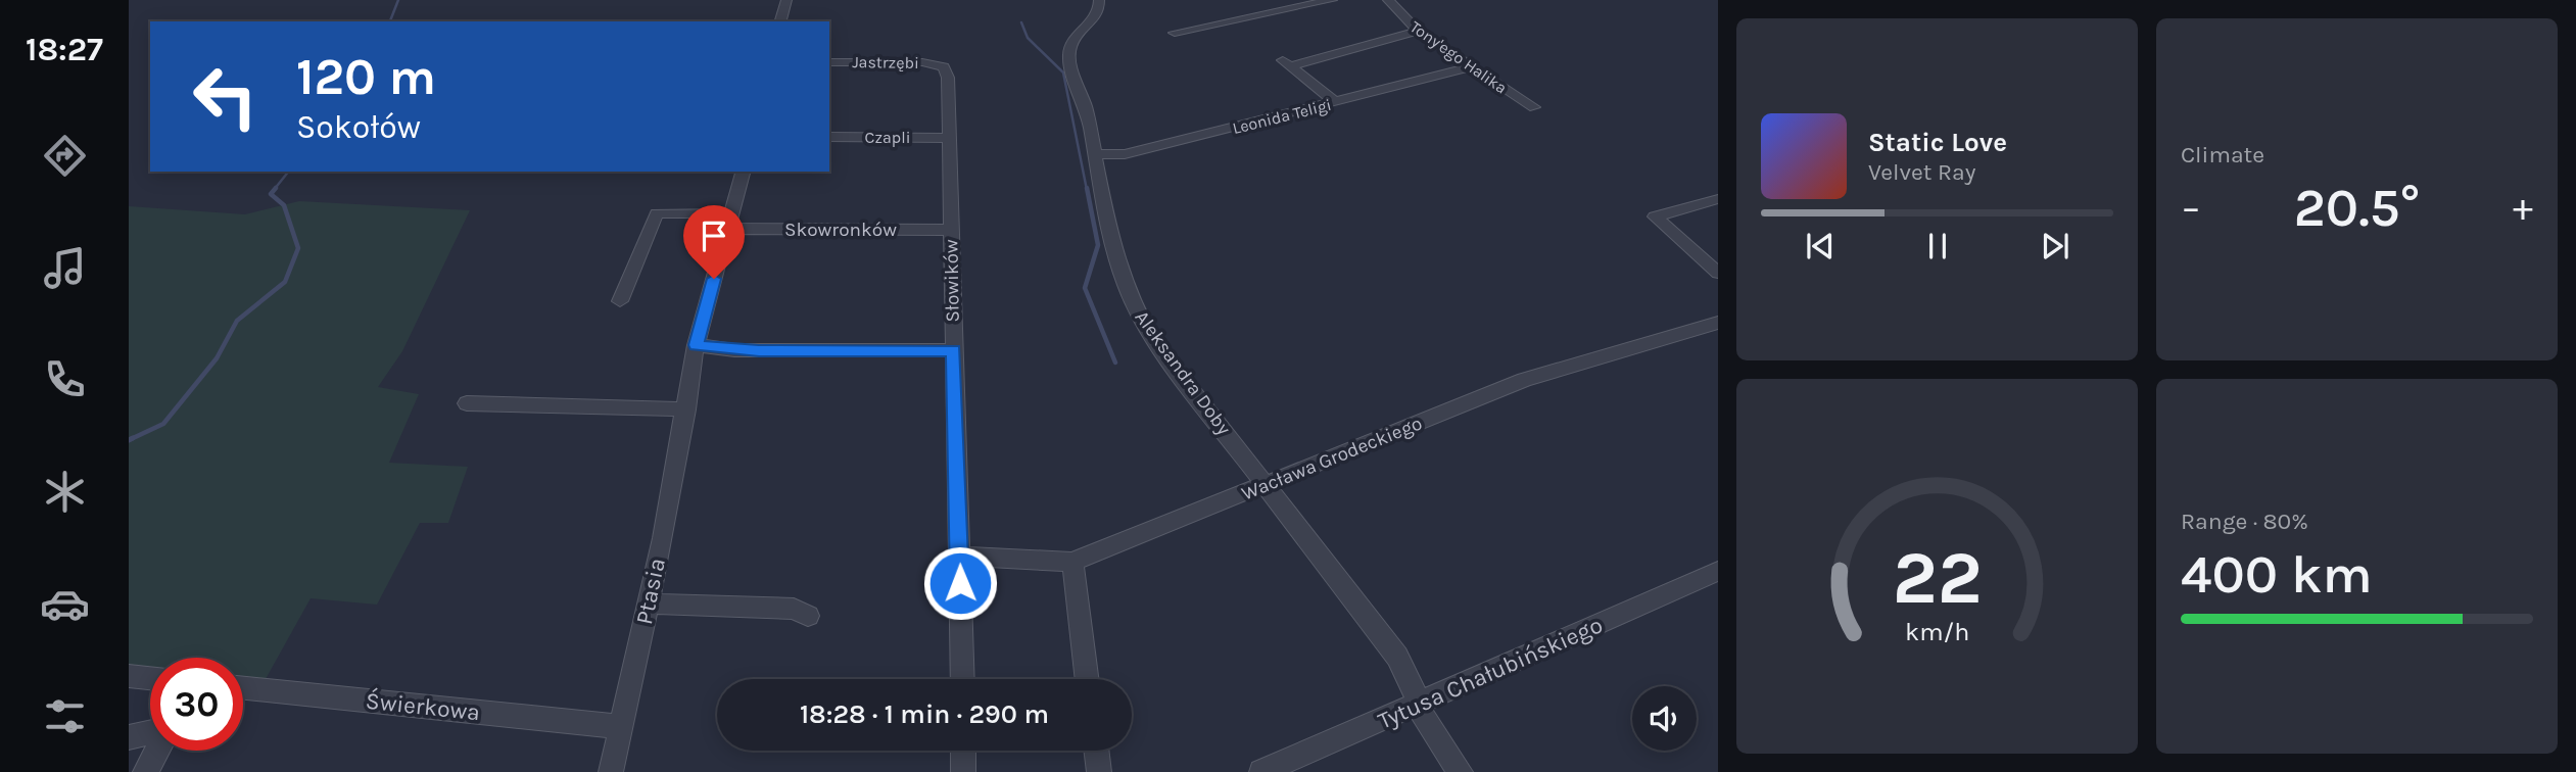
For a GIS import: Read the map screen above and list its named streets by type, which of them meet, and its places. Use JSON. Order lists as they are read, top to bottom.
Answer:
{
  "streets": {
    "street": [
      "Tony'ego Halika",
      "Jastrzębi",
      "Leonida Teligi",
      "Czapli",
      "Skowronków",
      "Słowików",
      "Aleksandra Doby",
      "Wacława Grodeckiego",
      "Ptasia",
      "Tytusa Chałubińskiego",
      "Świerkowa"
    ]
  },
  "crossings": [
    ["Tony'ego Halika", "Leonida Teligi"],
    ["Jastrzębi", "Słowików"],
    ["Leonida Teligi", "Aleksandra Doby"],
    ["Czapli", "Słowików"],
    ["Skowronków", "Słowików"],
    ["Skowronków", "Ptasia"],
    ["Aleksandra Doby", "Wacława Grodeckiego"],
    ["Aleksandra Doby", "Tytusa Chałubińskiego"],
    ["Ptasia", "Świerkowa"]
  ],
  "page": {
    "tabs": "18:27",
    "tile": [
      "Climate",
      ["Range · 80%", "400 km"]
    ],
    "turn": ["120 m", "Sokołów"],
    "song": ["Static Love", "Velvet Ray"],
    "heat": ["−", "20.5°", "+"],
    "limit": "30",
    "trip": "18:28 · 1 min · 290 m",
    "gauge": ["22", "km/h"]
  }
}
